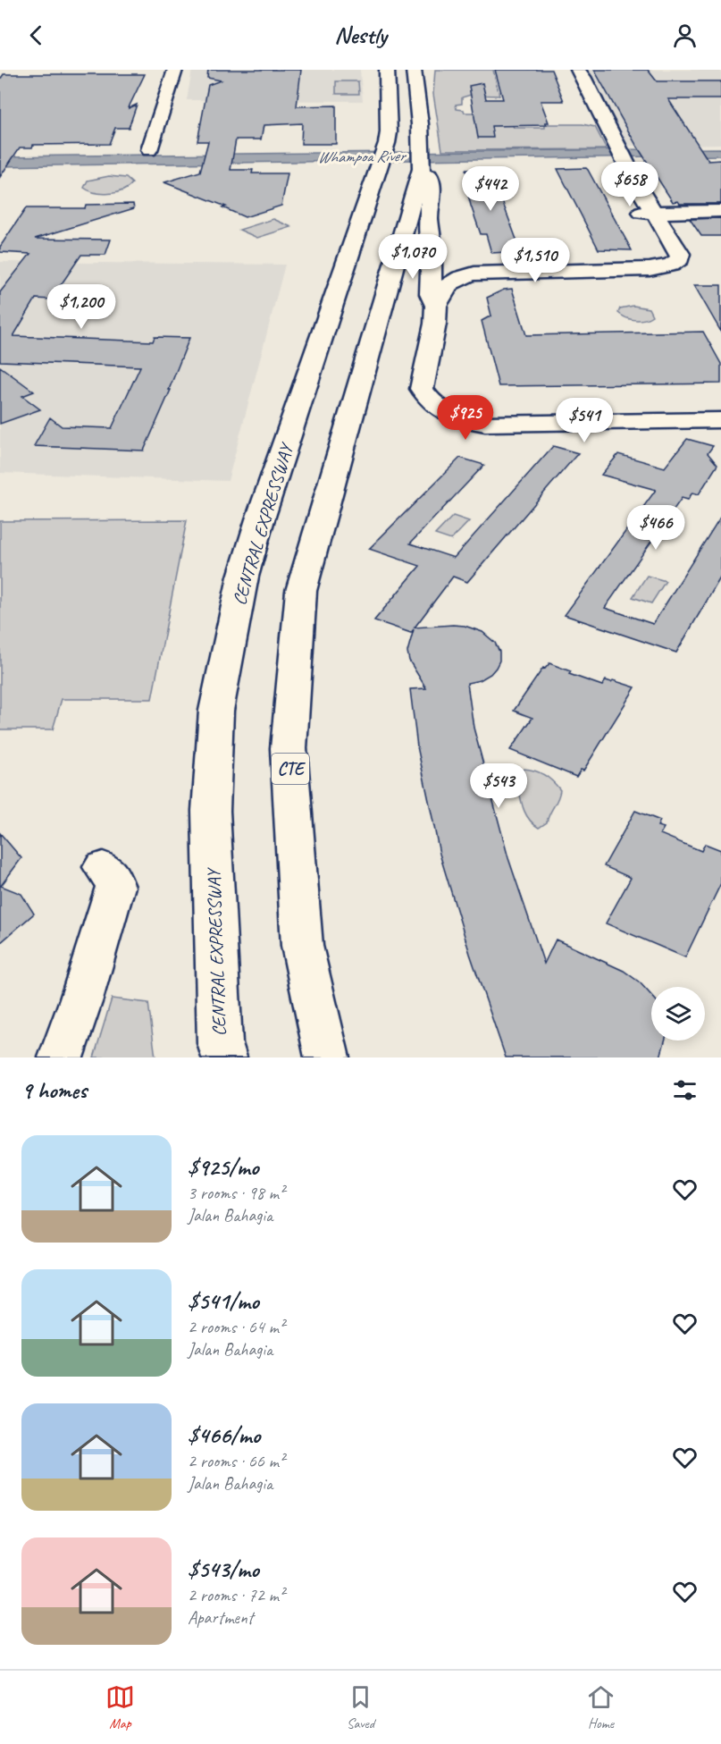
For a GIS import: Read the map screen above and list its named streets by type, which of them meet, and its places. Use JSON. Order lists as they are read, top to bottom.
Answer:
{
  "streets": {
    "main road": ["CENTRAL EXPRESSWAY", "CTE"]
  },
  "water": ["Whampoa River"],
  "page": {
    "header": "Nestly",
    "price": [
      "$658",
      "$442",
      "$1,070",
      "$1,510",
      "$1,200",
      "$925",
      "$541",
      "$466",
      "$543"
    ],
    "heading": "9 homes",
    "list": [
      {
        "name": "$925/mo",
        "note": "3 rooms · 98 m² · Jalan Bahagia"
      },
      {
        "name": "$541/mo",
        "note": "2 rooms · 64 m² · Jalan Bahagia"
      },
      {
        "name": "$466/mo",
        "note": "2 rooms · 66 m² · Jalan Bahagia"
      },
      {
        "name": "$543/mo",
        "note": "2 rooms · 72 m² · Apartment"
      }
    ],
    "tabs": ["Map", "Saved", "Home"]
  }
}
